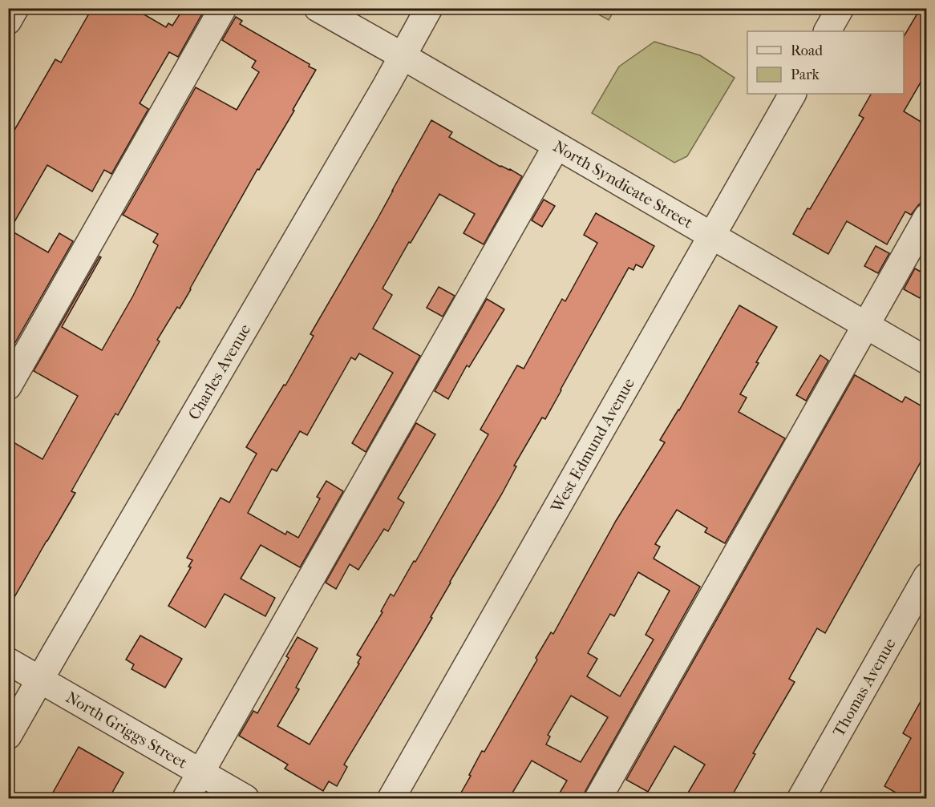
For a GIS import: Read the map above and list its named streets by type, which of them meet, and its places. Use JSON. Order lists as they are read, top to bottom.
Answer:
{
  "streets": {
    "street": [
      "North Syndicate Street",
      "Charles Avenue",
      "West Edmund Avenue",
      "Thomas Avenue",
      "North Griggs Street"
    ]
  },
  "crossings": [
    ["North Syndicate Street", "Charles Avenue"],
    ["North Syndicate Street", "West Edmund Avenue"],
    ["Charles Avenue", "North Griggs Street"]
  ],
  "legend": ["Road", "Park"]
}
